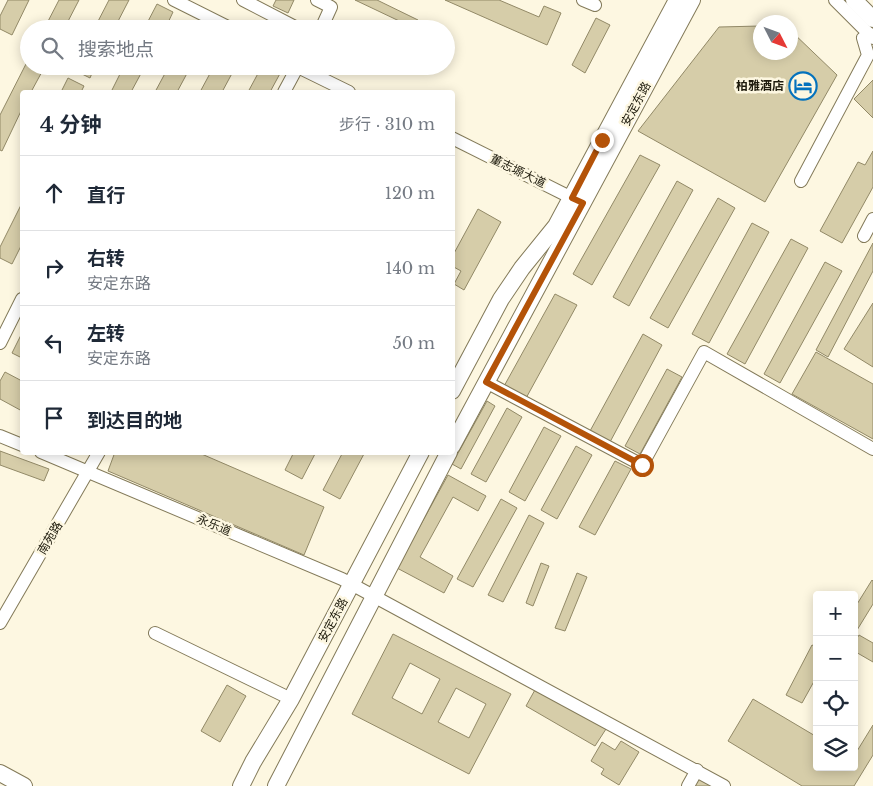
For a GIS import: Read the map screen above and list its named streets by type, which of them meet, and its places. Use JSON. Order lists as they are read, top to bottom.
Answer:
{
  "streets": {
    "main road": ["安定东路"],
    "street": ["董志塬大道", "永乐道", "南苑路"]
  },
  "crossings": [
    ["安定东路", "董志塬大道"],
    ["安定东路", "永乐道"],
    ["永乐道", "南苑路"]
  ],
  "places": {
    "hotel": ["柏雅酒店"]
  },
  "north": "bottom right",
  "page": {
    "search": "搜索地点",
    "heading": ["4 分钟", "步行 · 310 m"],
    "list": [
      ["直行", "120 m"],
      ["右转", "安定东路", "140 m"],
      ["左转", "安定东路", "50 m"],
      "到达目的地"
    ],
    "map_buttons": ["+", "−"]
  }
}
